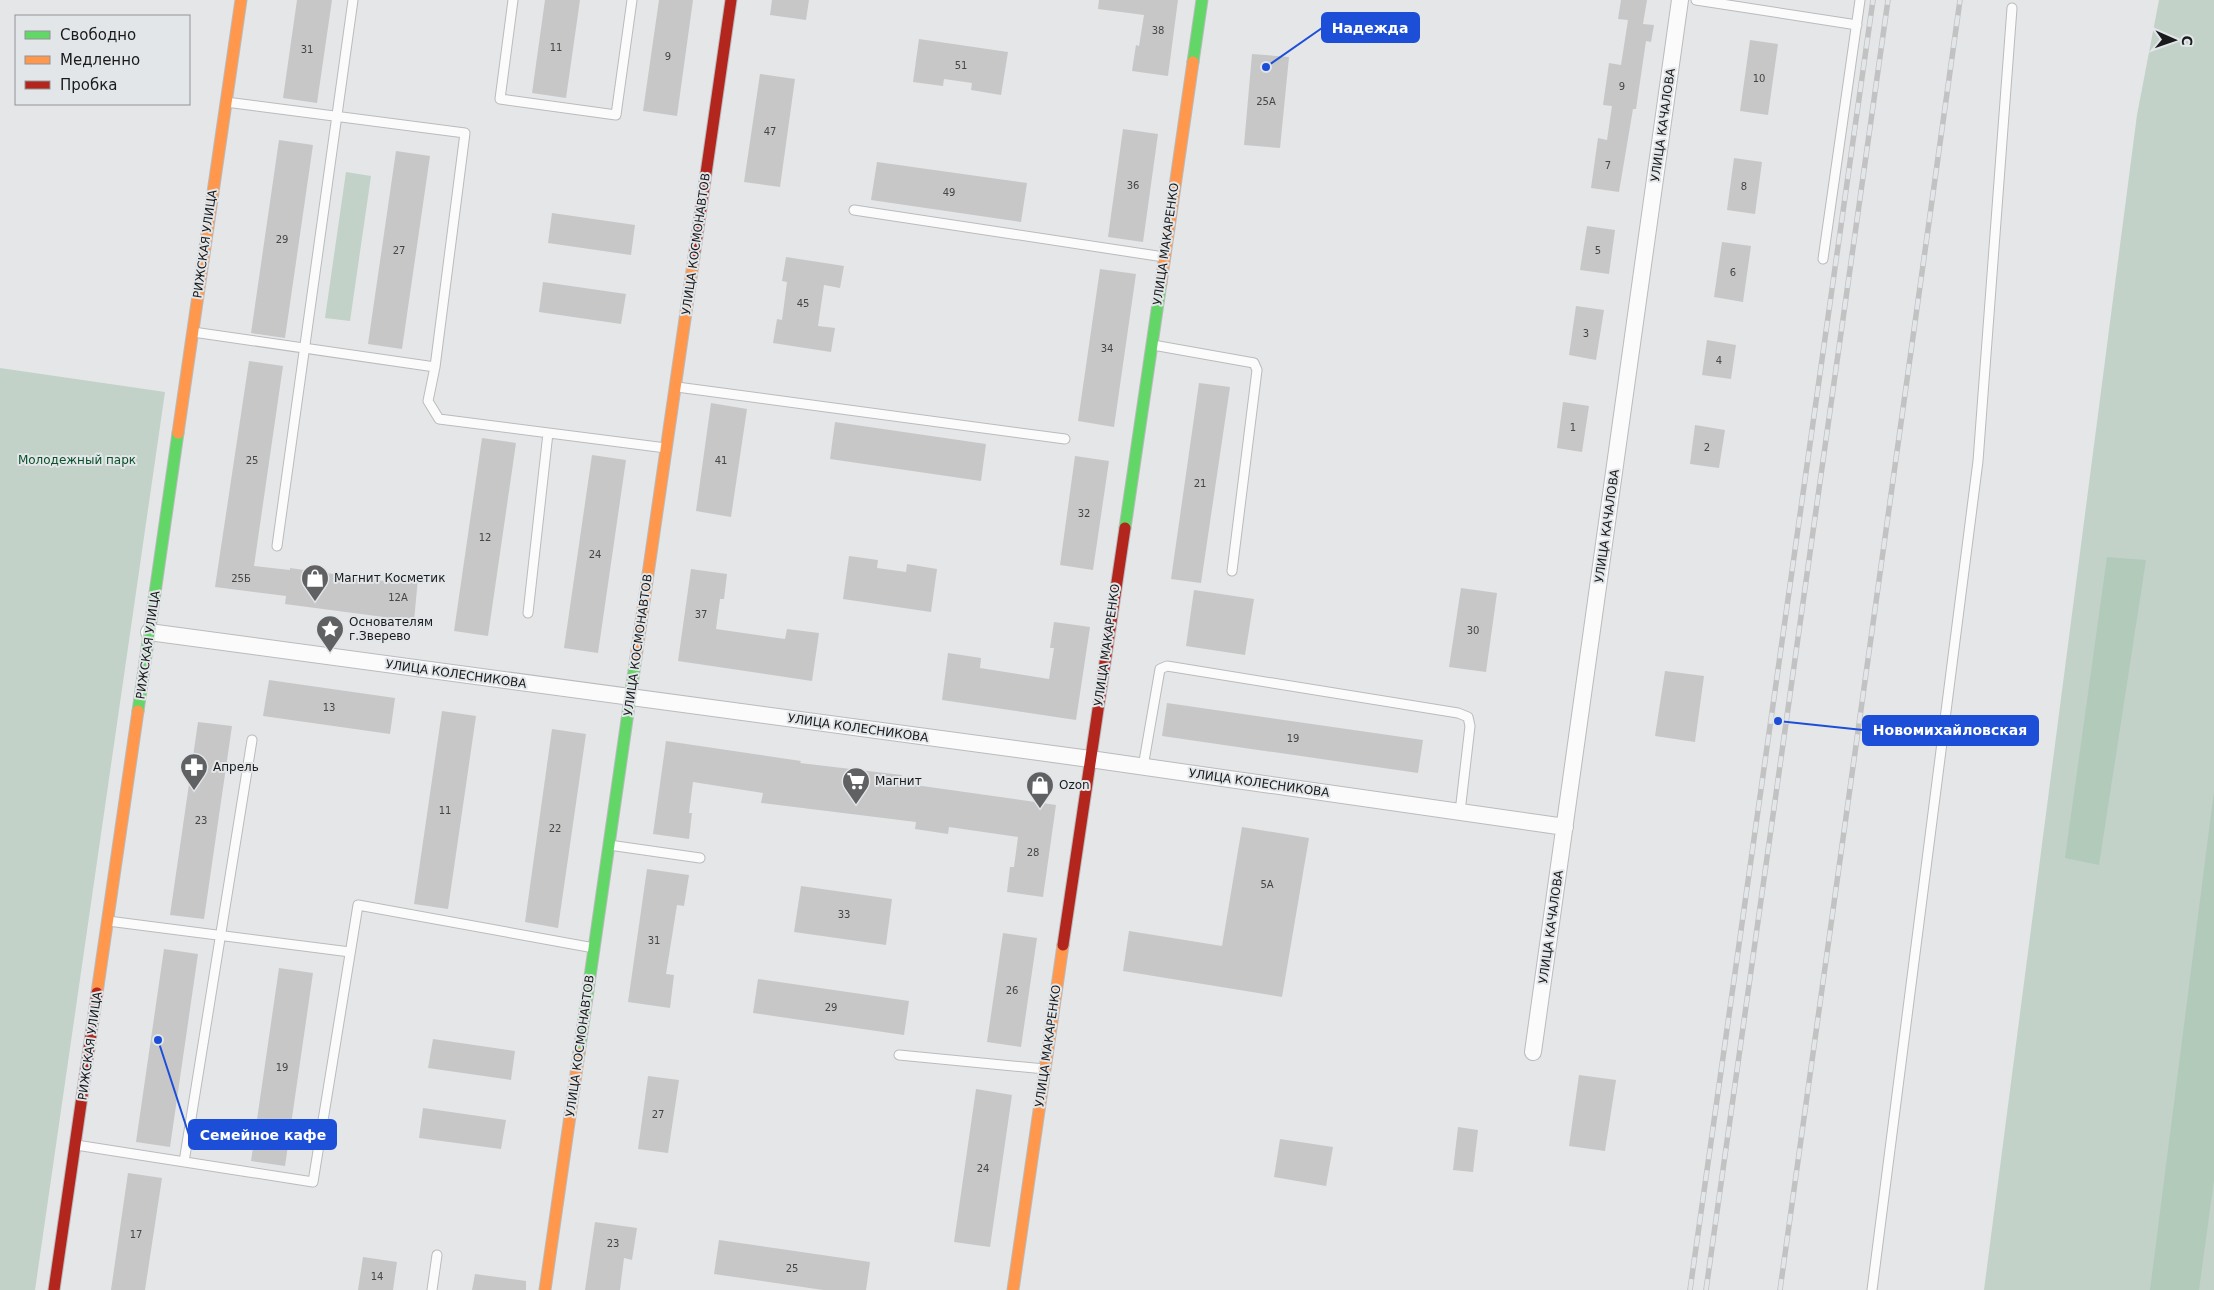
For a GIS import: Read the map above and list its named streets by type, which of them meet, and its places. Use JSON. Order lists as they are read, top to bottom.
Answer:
{
  "streets": {
    "street": [
      "УЛИЦА КАЧАЛОВА",
      "РИЖСКАЯ УЛИЦА",
      "УЛИЦА КОСМОНАВТОВ",
      "УЛИЦА МАКАРЕНКО",
      "УЛИЦА КОЛЕСНИКОВА"
    ]
  },
  "crossings": [
    ["УЛИЦА КАЧАЛОВА", "УЛИЦА КОЛЕСНИКОВА"],
    ["РИЖСКАЯ УЛИЦА", "УЛИЦА КОЛЕСНИКОВА"],
    ["УЛИЦА КОСМОНАВТОВ", "УЛИЦА КОЛЕСНИКОВА"],
    ["УЛИЦА МАКАРЕНКО", "УЛИЦА КОЛЕСНИКОВА"]
  ],
  "parks": ["Молодежный парк"],
  "places": {
    "other": ["Надежда", "Новомихайловская", "Семейное кафе"],
    "shop": ["Магнит Косметик", "Ozon"],
    "place": ["Основателям г.Зверево"],
    "pharmacy": ["Апрель"],
    "supermarket": ["Магнит"]
  },
  "house_numbers": [
    "38",
    "11",
    "31",
    "9",
    "51",
    "10",
    "9",
    "25А",
    "47",
    "7",
    "36",
    "8",
    "49",
    "29",
    "27",
    "5",
    "6",
    "45",
    "3",
    "34",
    "4",
    "1",
    "2",
    "25",
    "41",
    "21",
    "32",
    "12",
    "24",
    "25Б",
    "12А",
    "37",
    "30",
    "13",
    "19",
    "11",
    "23",
    "22",
    "28",
    "5А",
    "33",
    "31",
    "26",
    "29",
    "19",
    "27",
    "24",
    "17",
    "23",
    "25",
    "14"
  ],
  "legend": ["Свободно", "Медленно", "Пробка"],
  "north": "right"
}
